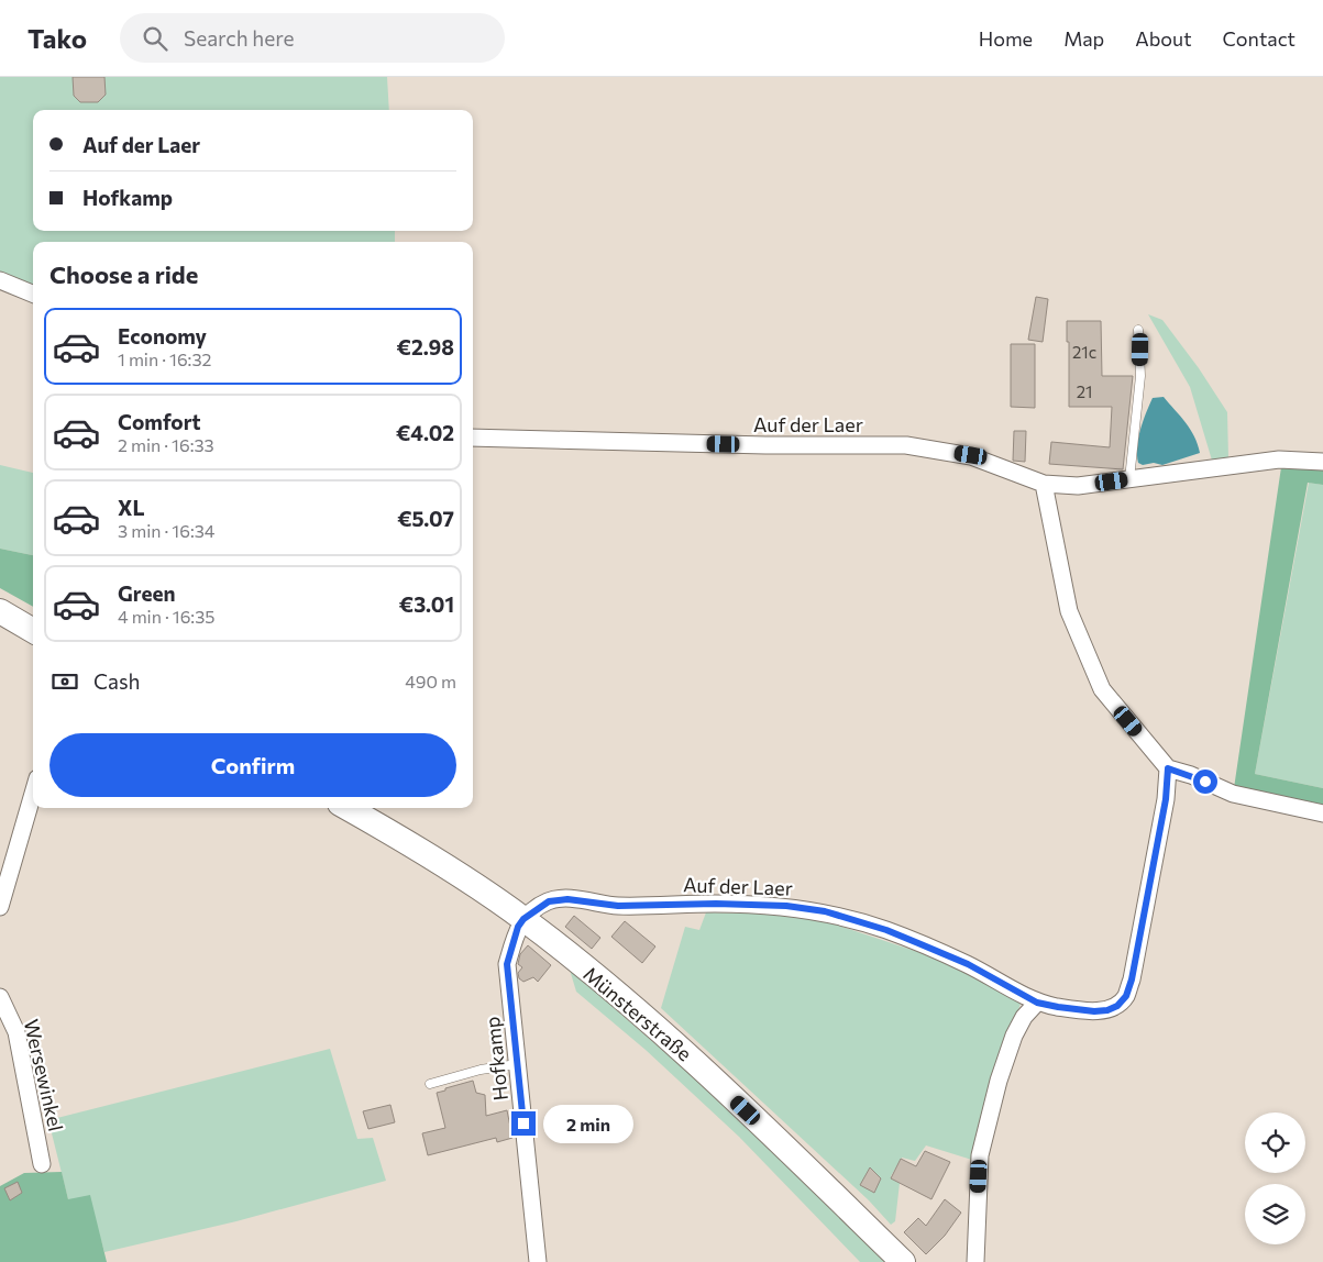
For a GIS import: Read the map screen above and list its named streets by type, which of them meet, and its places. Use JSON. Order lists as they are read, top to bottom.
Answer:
{
  "streets": {
    "main road": ["Münsterstraße"],
    "street": ["Auf der Laer", "Hofkamp", "Wersewinkel"]
  },
  "crossings": [
    ["Auf der Laer", "Münsterstraße"],
    ["Auf der Laer", "Hofkamp"],
    ["Münsterstraße", "Hofkamp"]
  ],
  "house_numbers": ["21c", "21"],
  "page": {
    "header": "Tako",
    "search": "Search here",
    "nav": [
      "Home",
      "Map",
      "About",
      "Contact"
    ],
    "banner": ["Auf der Laer", "Hofkamp"],
    "heading": "Choose a ride",
    "list": [
      {
        "name": "Economy",
        "note": "1 min · 16:32",
        "value": "€2.98"
      },
      {
        "name": "Comfort",
        "note": "2 min · 16:33",
        "value": "€4.02"
      },
      {
        "name": "XL",
        "note": "3 min · 16:34",
        "value": "€5.07"
      },
      {
        "name": "Green",
        "note": "4 min · 16:35",
        "value": "€3.01"
      }
    ],
    "pay": ["Cash", "490 m"],
    "buttons": "Confirm",
    "bubble": "2 min"
  }
}
